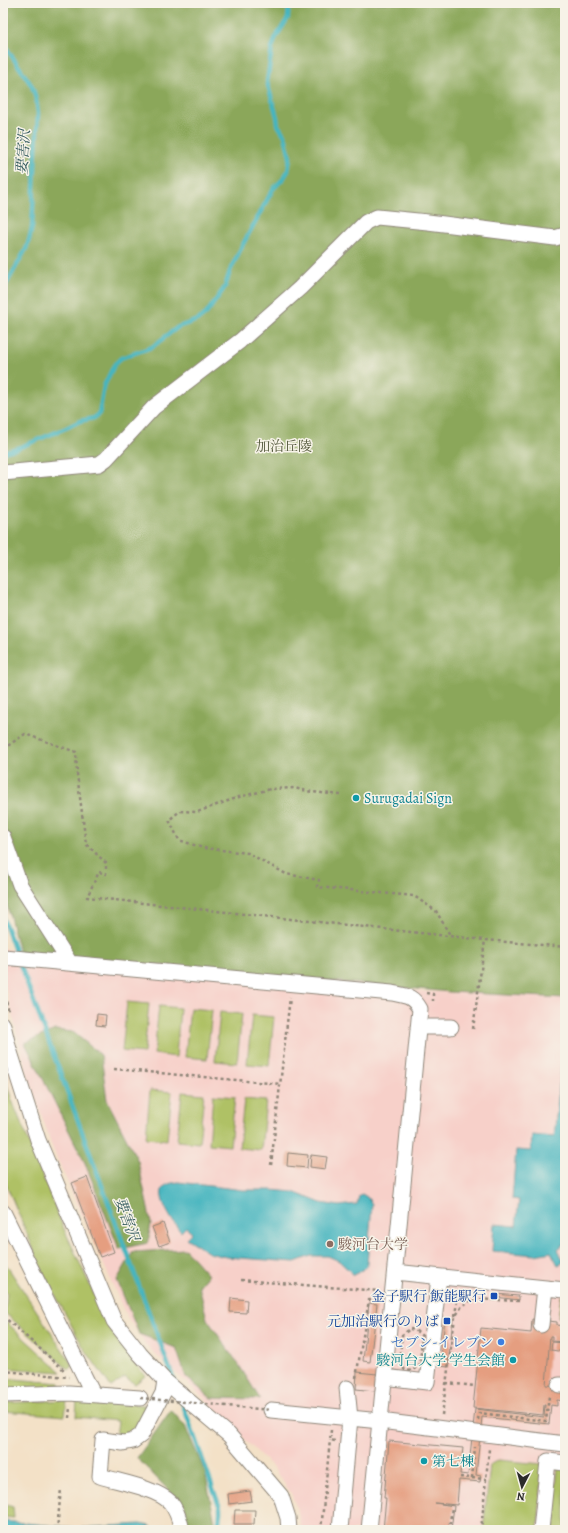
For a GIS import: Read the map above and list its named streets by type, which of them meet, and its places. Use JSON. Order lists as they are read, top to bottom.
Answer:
{
  "water": ["要害沢"],
  "parks": ["加治丘陵"],
  "places": {
    "other": [
      "Surugadai Sign",
      "駿河台大学",
      "セブン-イレブン",
      "駿河台大学 学生会館",
      "第七棟"
    ],
    "transit": ["金子駅行 飯能駅行", "元加治駅行のりば"]
  },
  "north": "bottom"
}
